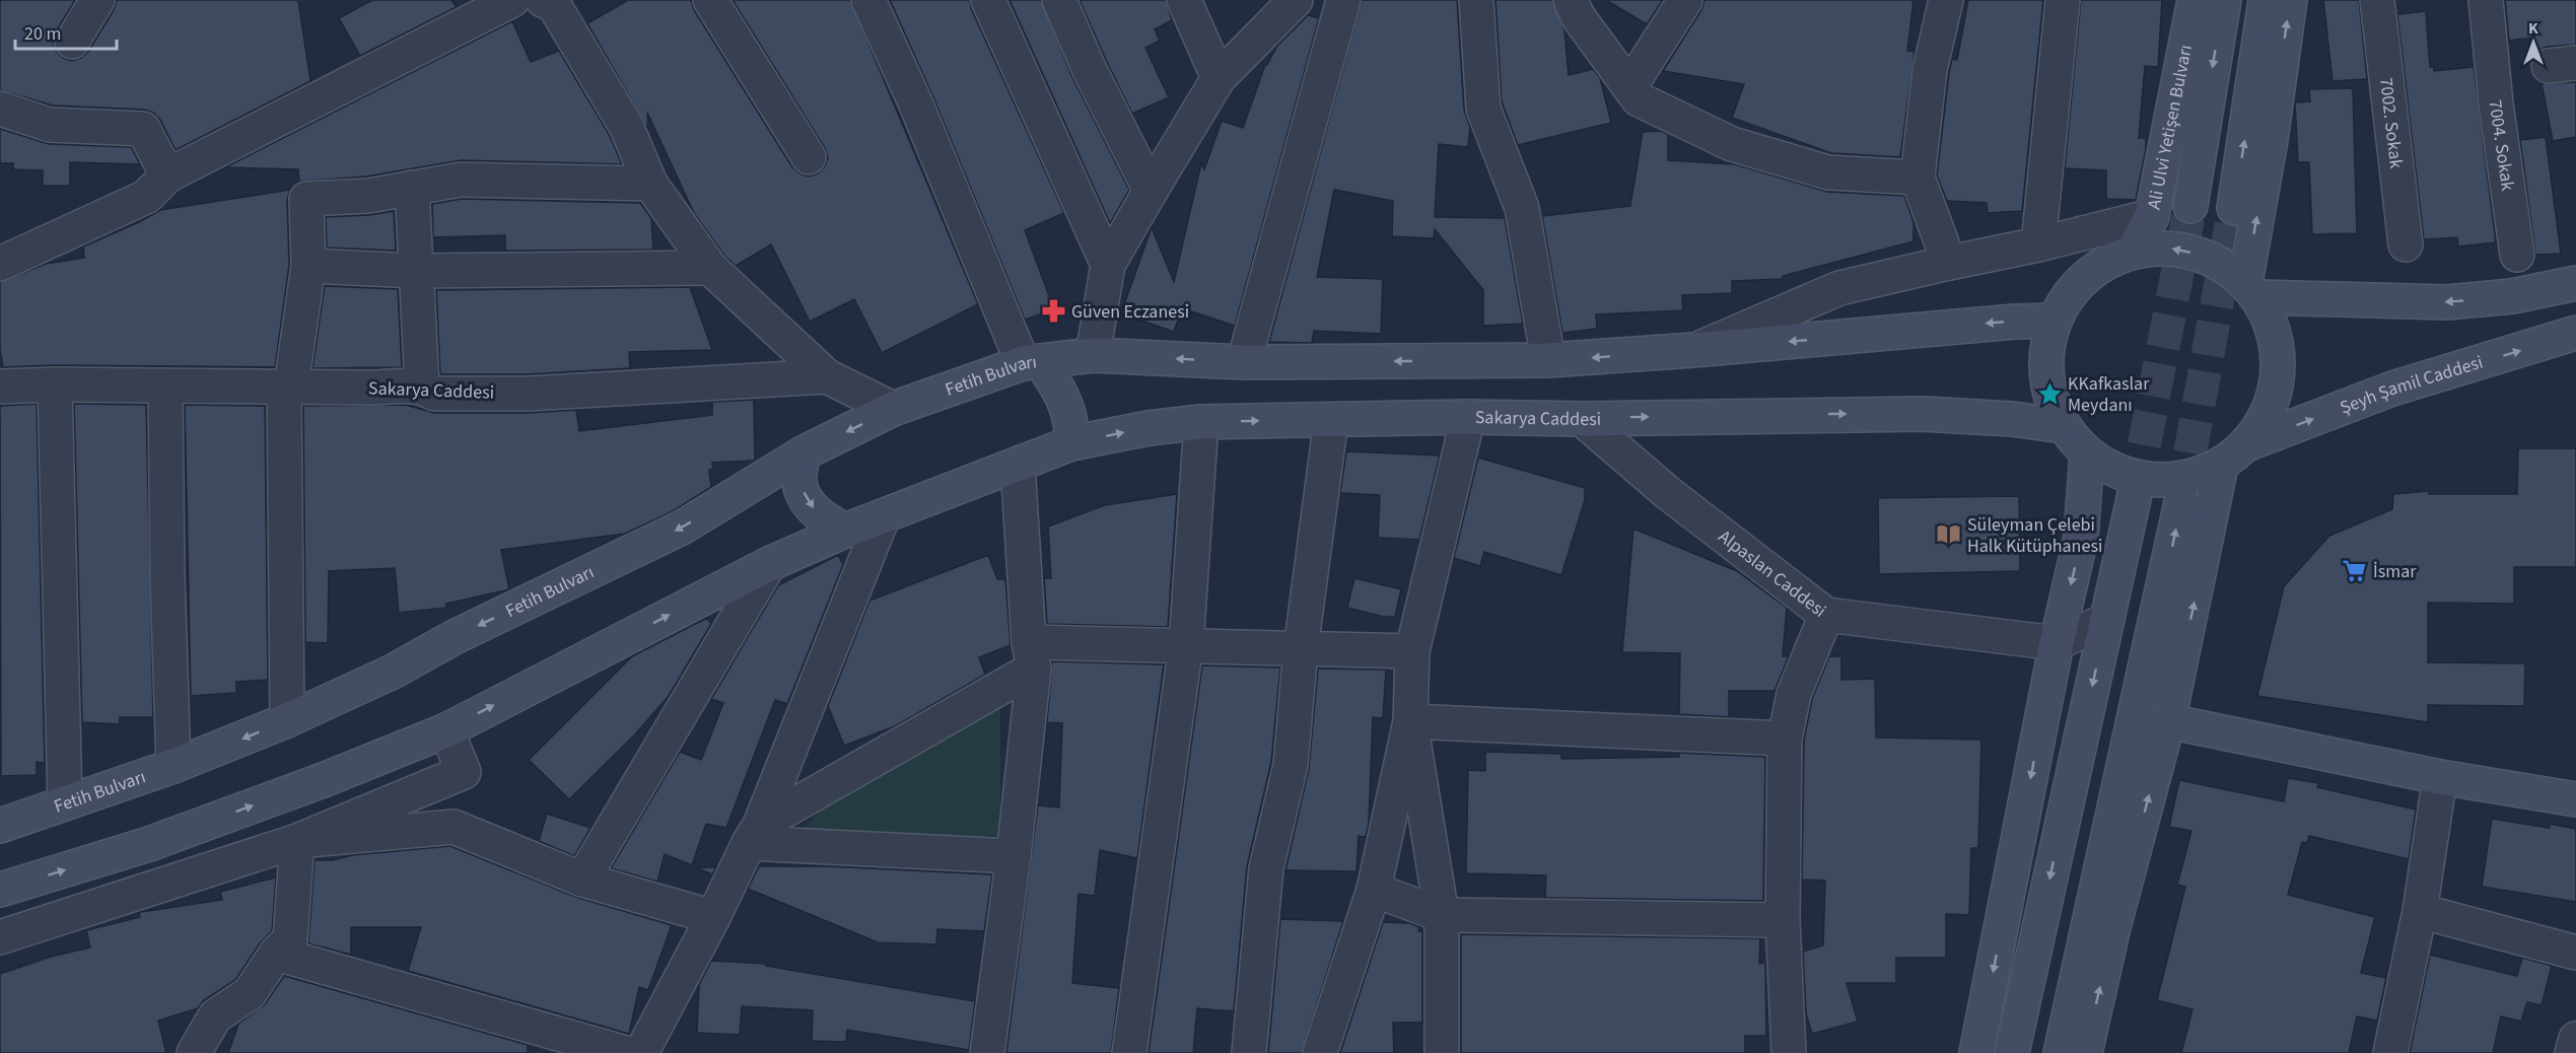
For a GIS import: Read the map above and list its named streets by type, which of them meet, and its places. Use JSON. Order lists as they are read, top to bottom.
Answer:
{
  "streets": {
    "main road": [
      "Ali Ulvi Yetişen Bulvarı",
      "Fetih Bulvarı",
      "Şeyh Şamil Caddesi",
      "Sakarya Caddesi"
    ],
    "street": ["7002. Sokak", "7004. Sokak", "Alpaslan Caddesi"]
  },
  "crossings": [
    ["Sakarya Caddesi", "Alpaslan Caddesi"]
  ],
  "places": {
    "pharmacy": ["Güven Eczanesi"],
    "place": ["KKafkaslar Meydanı"],
    "library": ["Süleyman Çelebi Halk Kütüphanesi"],
    "supermarket": ["İsmar"]
  },
  "scale_bar": "20 m",
  "north": "top"
}
